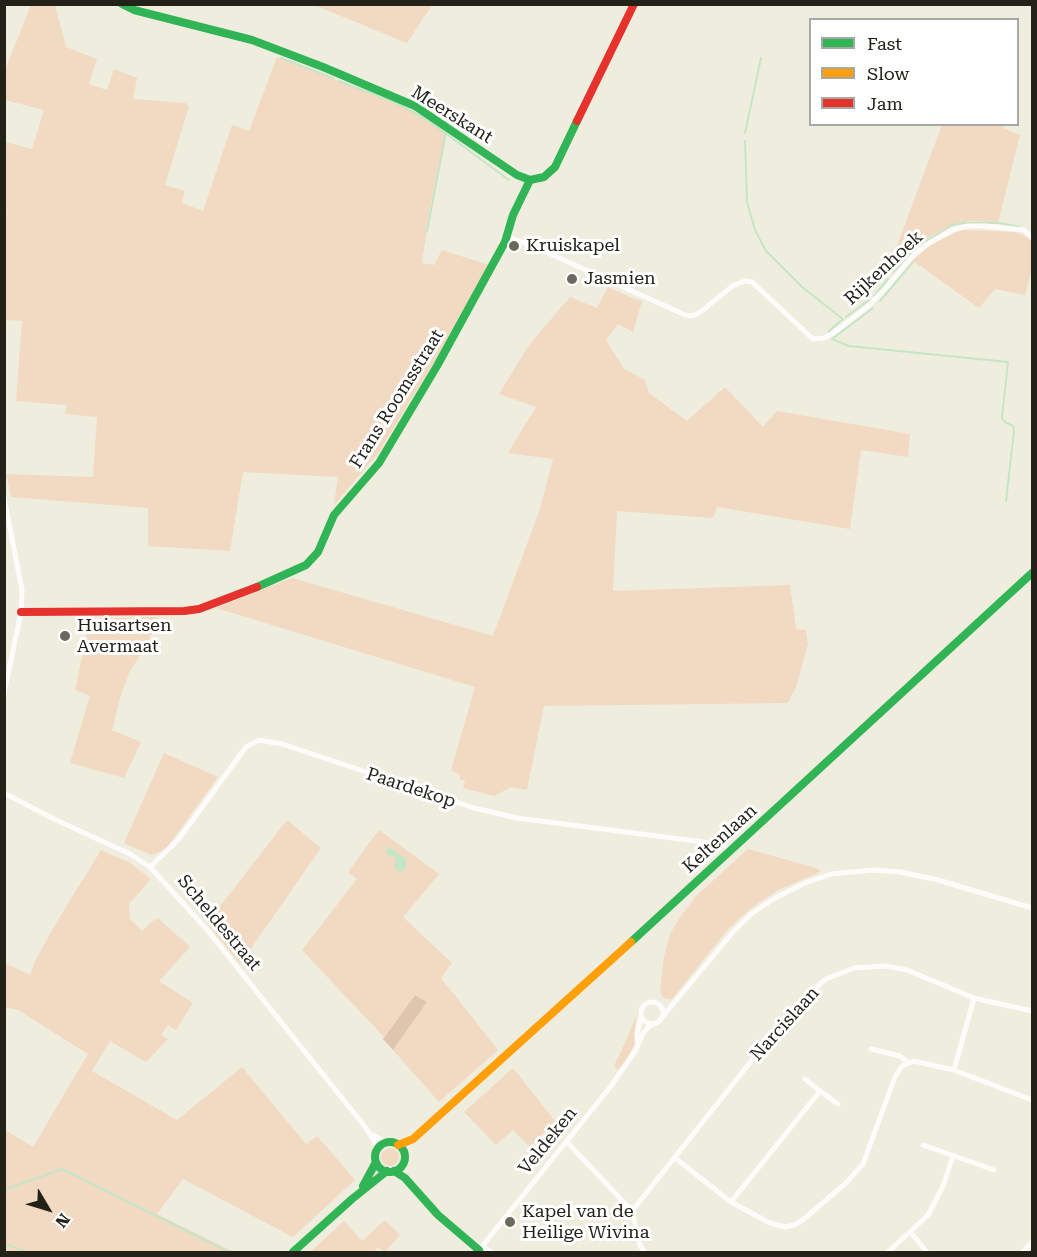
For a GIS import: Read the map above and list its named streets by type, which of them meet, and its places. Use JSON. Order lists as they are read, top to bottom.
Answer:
{
  "streets": {
    "street": [
      "Meerskant",
      "Rijkenhoek",
      "Frans Roomsstraat",
      "Paardekop",
      "Keltenlaan",
      "Scheldestraat",
      "Narcislaan",
      "Veldeken"
    ]
  },
  "crossings": [
    ["Rijkenhoek", "Frans Roomsstraat"],
    ["Paardekop", "Keltenlaan"],
    ["Paardekop", "Scheldestraat"],
    ["Keltenlaan", "Scheldestraat"]
  ],
  "places": [
    "Kruiskapel",
    "Jasmien",
    "Huisartsen Avermaat",
    "Kapel van de Heilige Wivina"
  ],
  "legend": ["Fast", "Slow", "Jam"],
  "north": "bottom right"
}
